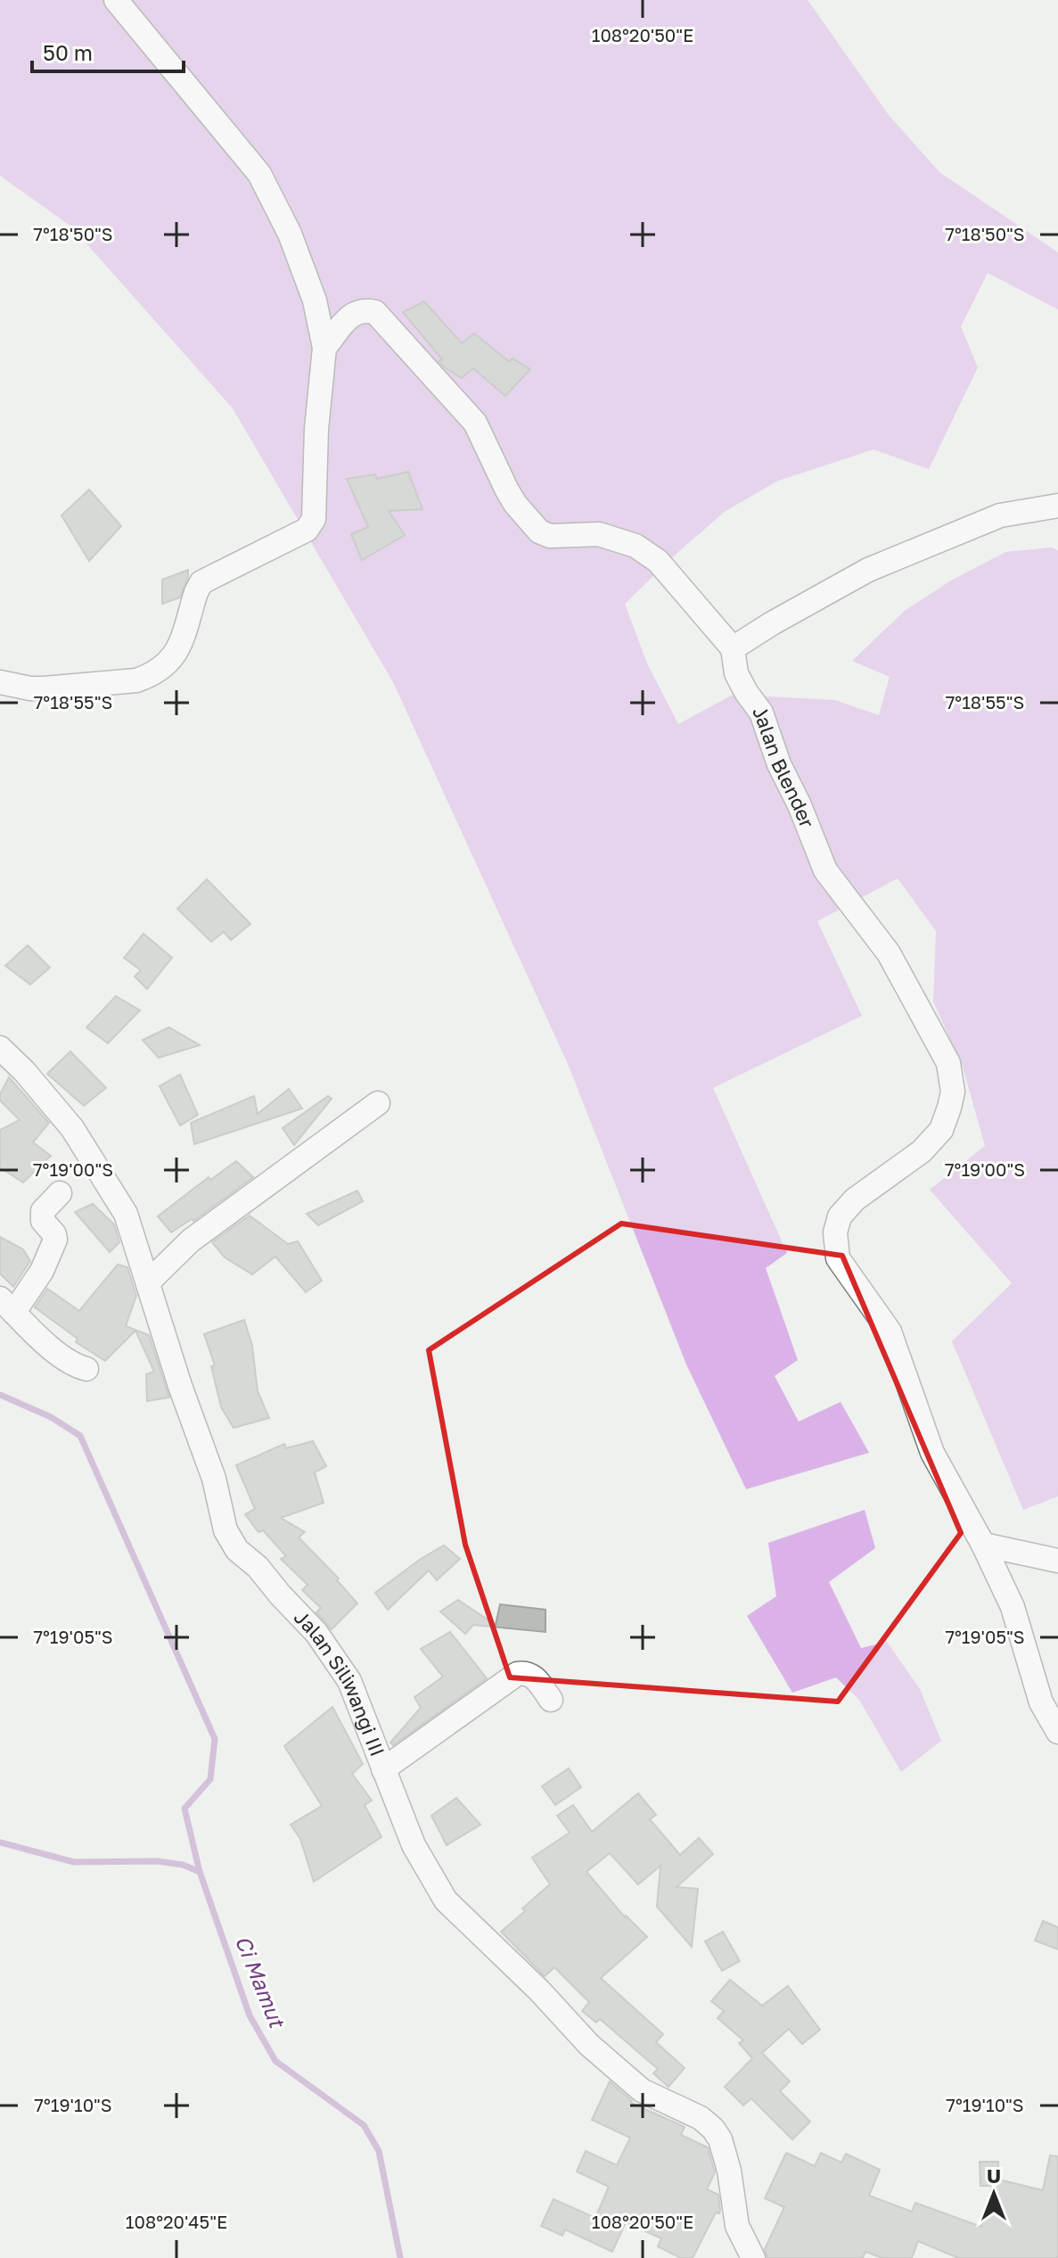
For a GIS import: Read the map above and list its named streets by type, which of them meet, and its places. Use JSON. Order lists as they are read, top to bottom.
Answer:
{
  "streets": {
    "street": ["Jalan Blender", "Jalan Siliwangi III"]
  },
  "water": ["Ci Mamut"],
  "scale_bar": "50 m",
  "north": "top",
  "coordinates": [
    "108°20'50\"E",
    "7°18'50\"S",
    "7°18'55\"S",
    "7°19'00\"S",
    "7°19'05\"S",
    "7°19'10\"S",
    "108°20'45\"E"
  ]
}
